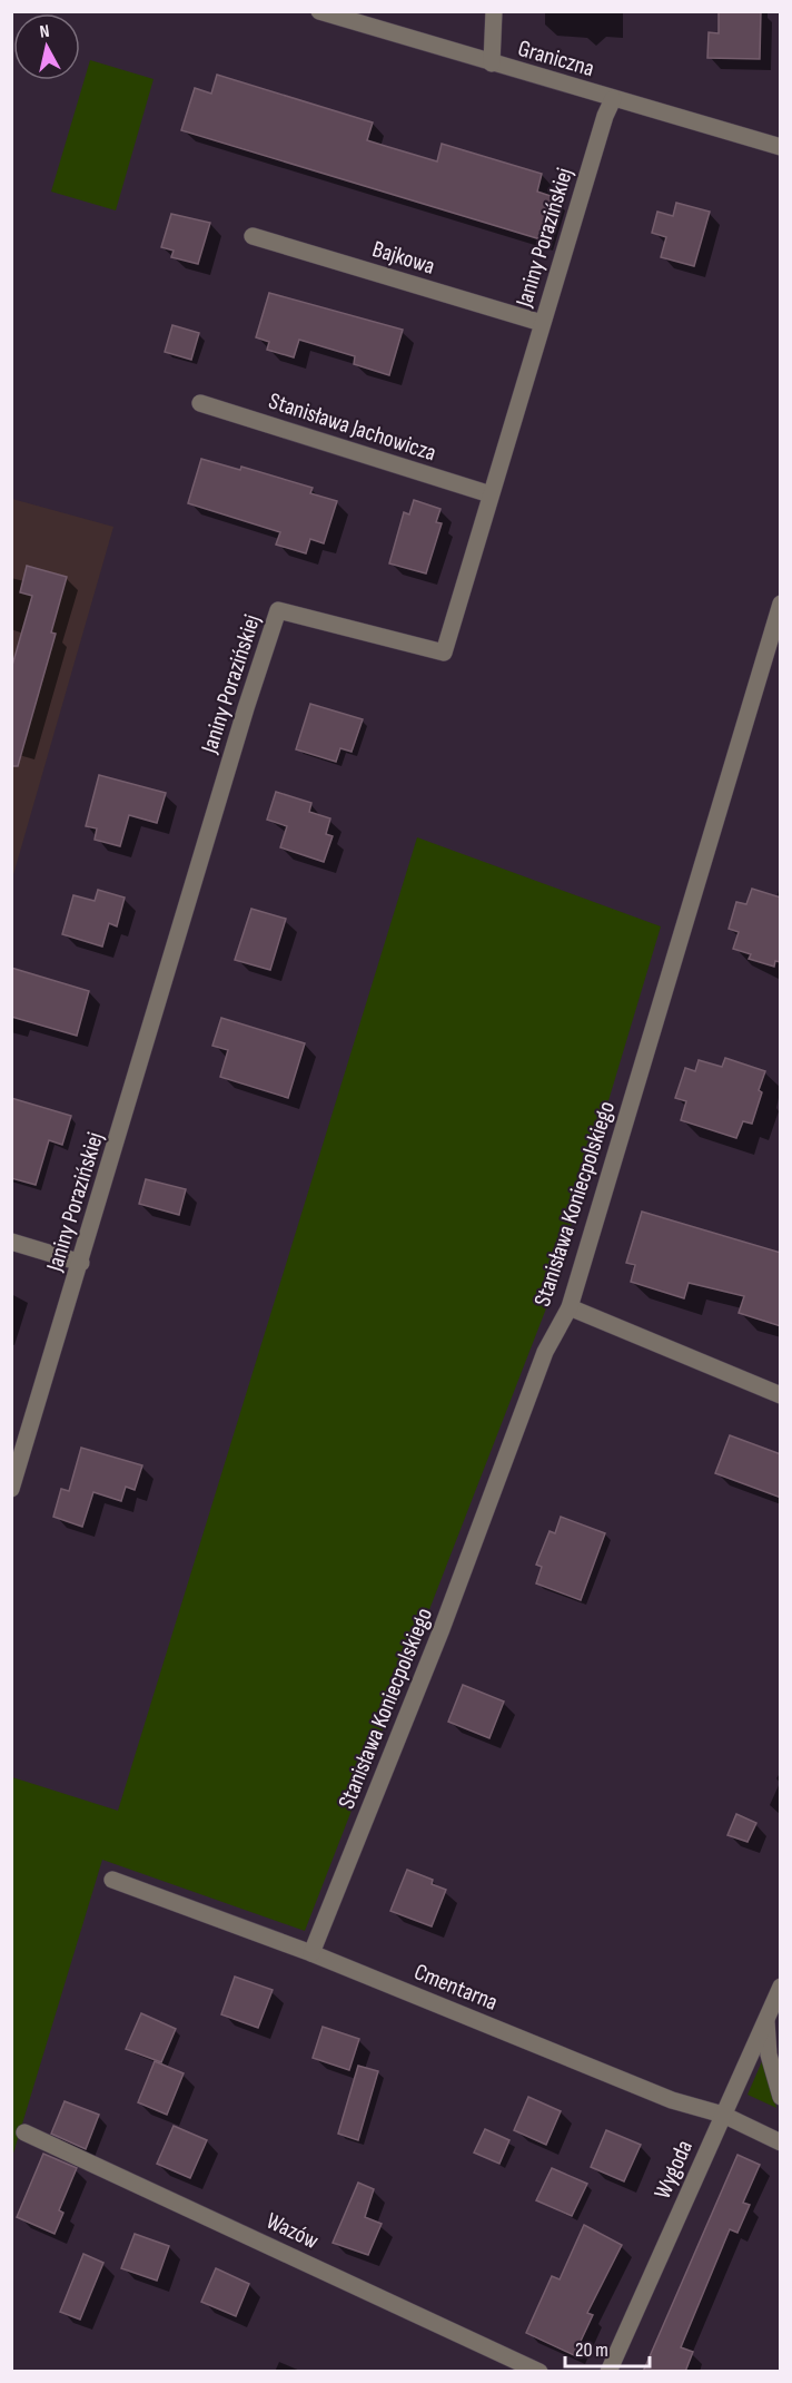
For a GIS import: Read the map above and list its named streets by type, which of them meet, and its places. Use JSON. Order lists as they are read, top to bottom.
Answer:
{
  "streets": {
    "street": [
      "Graniczna",
      "Janiny Porazińskiej",
      "Bajkowa",
      "Stanisława Jachowicza",
      "Stanisława Koniecpolskiego",
      "Cmentarna",
      "Wygoda",
      "Wazów"
    ]
  },
  "crossings": [
    ["Graniczna", "Janiny Porazińskiej"],
    ["Janiny Porazińskiej", "Bajkowa"],
    ["Janiny Porazińskiej", "Stanisława Jachowicza"],
    ["Stanisława Koniecpolskiego", "Cmentarna"],
    ["Cmentarna", "Wygoda"]
  ],
  "scale_bar": "20 m",
  "north": "top"
}
